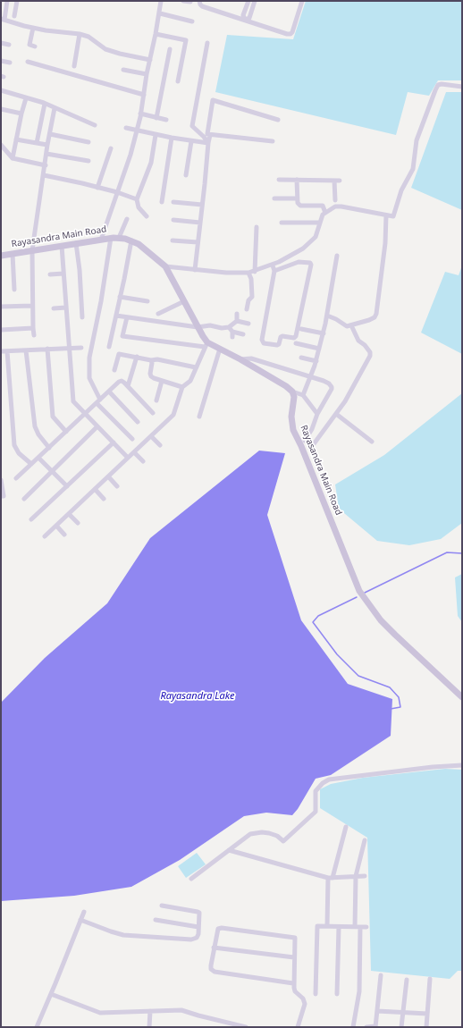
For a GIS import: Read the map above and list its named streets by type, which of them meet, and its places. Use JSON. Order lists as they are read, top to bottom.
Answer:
{
  "streets": {
    "street": ["Rayasandra Main Road"]
  },
  "water": ["Rayasandra Lake"]
}
